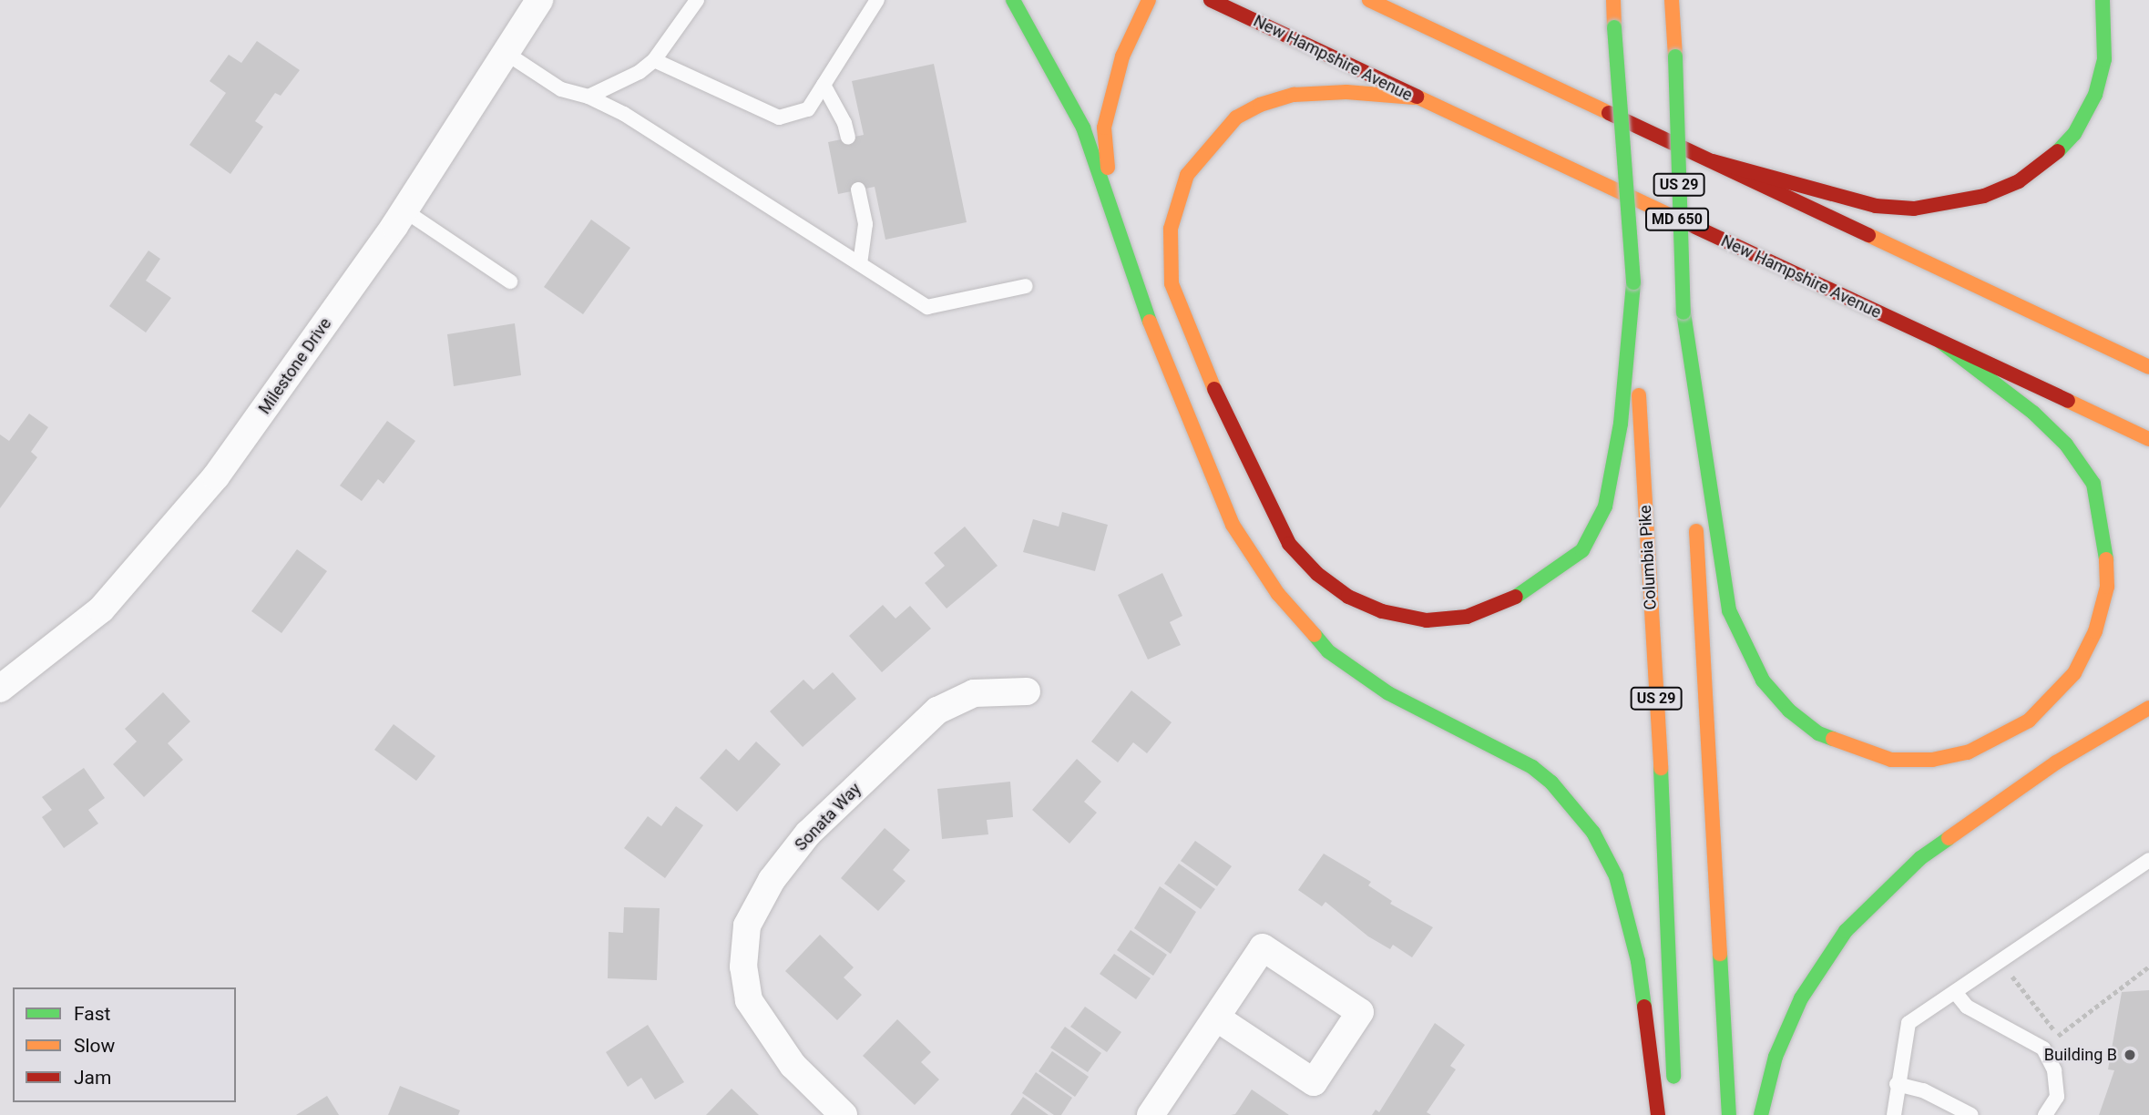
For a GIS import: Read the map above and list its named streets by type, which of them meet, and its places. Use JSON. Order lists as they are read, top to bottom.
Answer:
{
  "streets": {
    "main road": [
      "New Hampshire Avenue",
      "US 29",
      "MD 650",
      "Columbia Pike"
    ],
    "street": ["Milestone Drive", "Sonata Way"]
  },
  "places": ["Building B"],
  "legend": ["Fast", "Slow", "Jam"]
}
